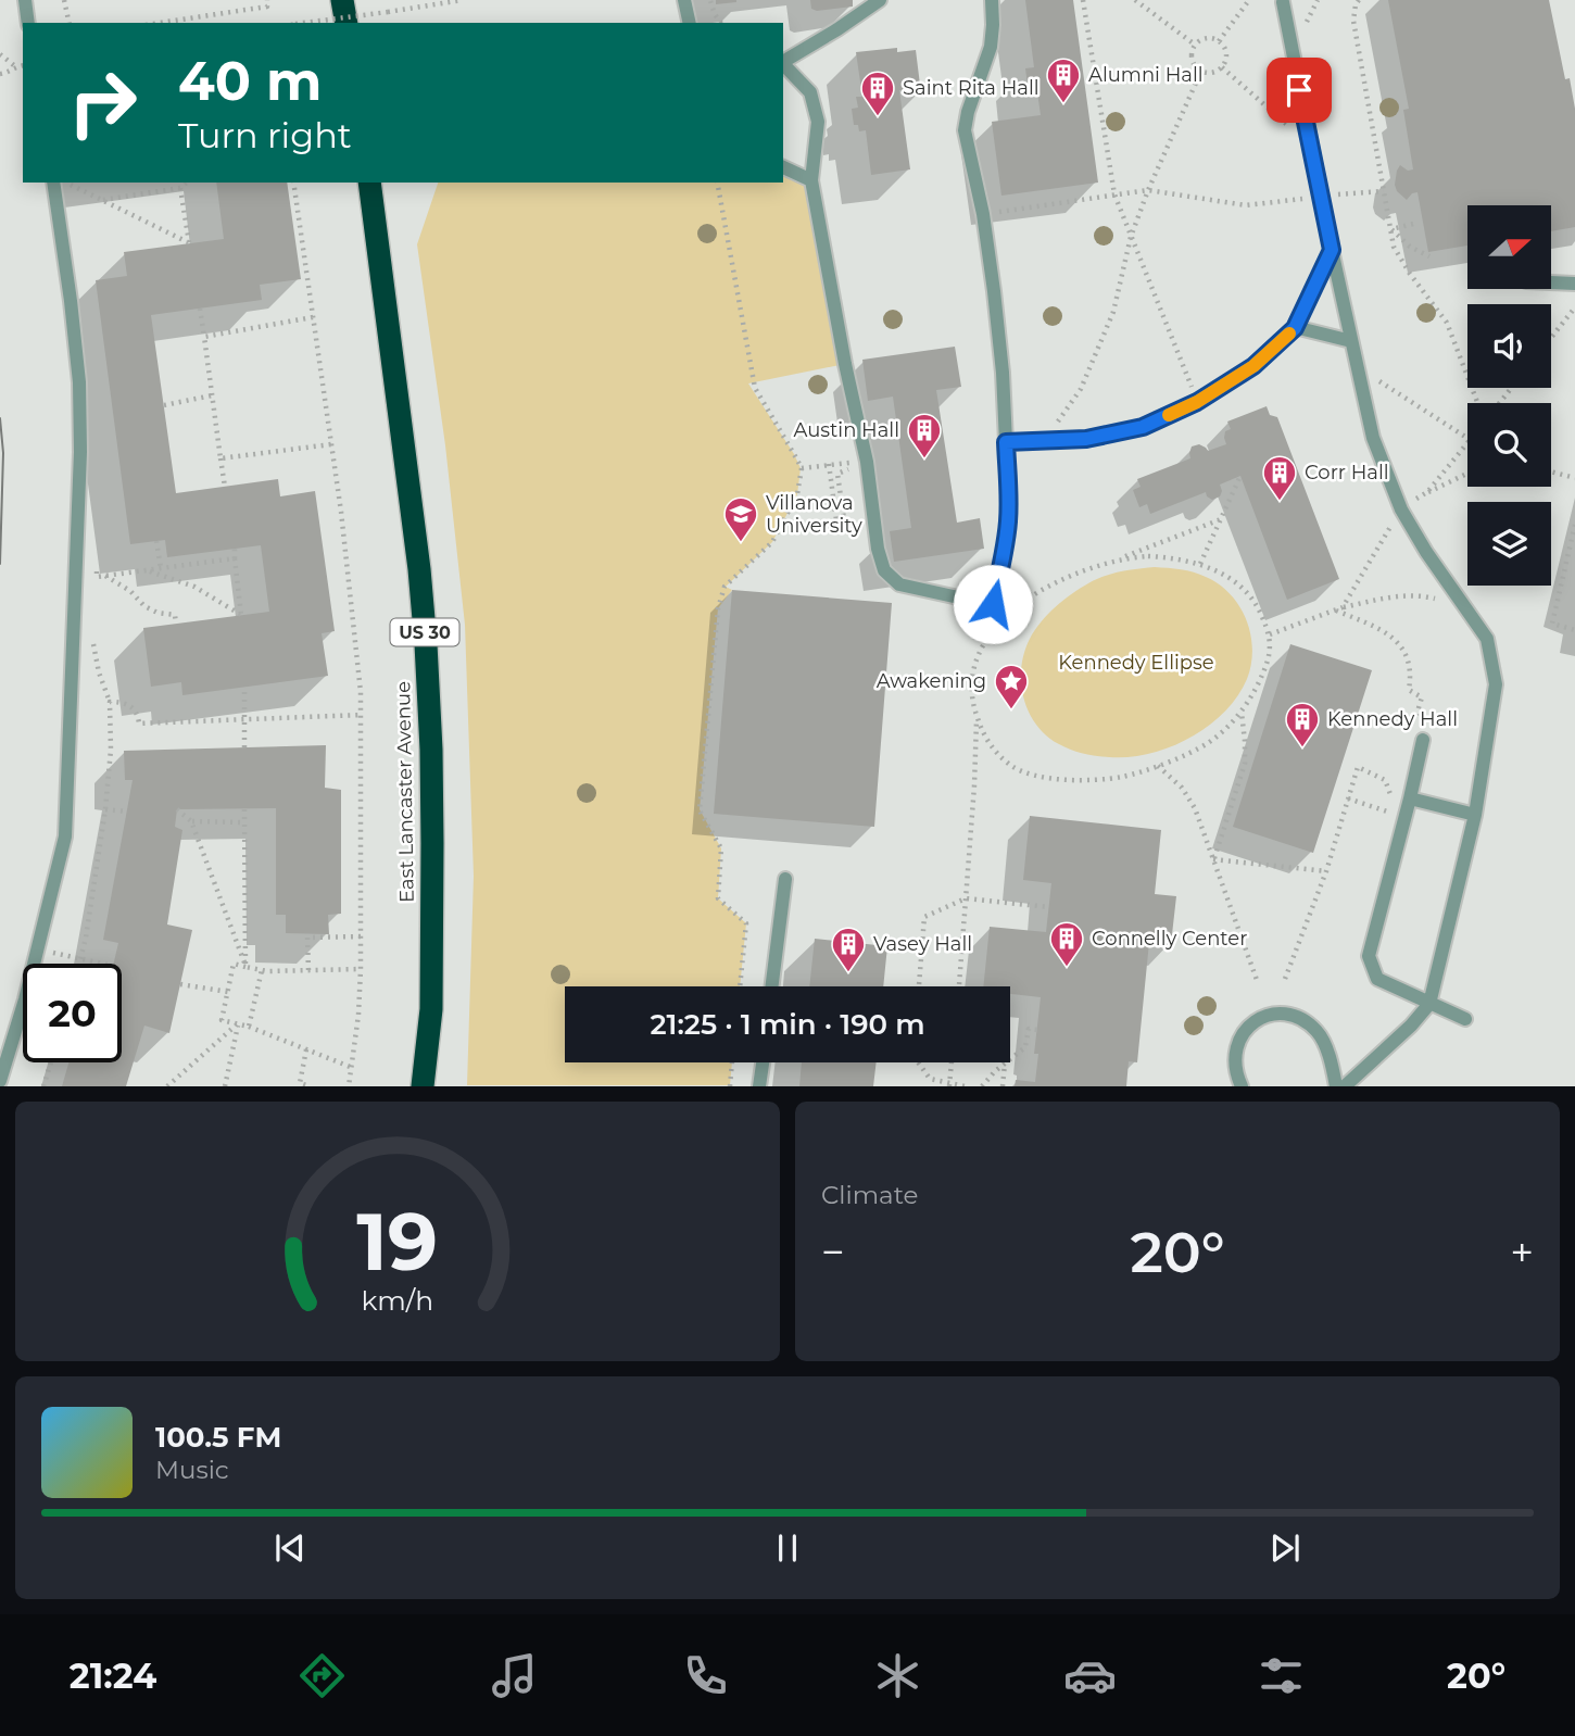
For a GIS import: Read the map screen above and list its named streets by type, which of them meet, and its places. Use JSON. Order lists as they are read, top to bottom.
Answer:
{
  "streets": {
    "highway": ["US 30", "East Lancaster Avenue"]
  },
  "parks": ["Kennedy Ellipse"],
  "places": {
    "building": [
      "Alumni Hall",
      "Saint Rita Hall",
      "Austin Hall",
      "Corr Hall",
      "Kennedy Hall",
      "Connelly Center",
      "Vasey Hall"
    ],
    "school or university": ["Villanova University"],
    "place": ["Awakening"]
  },
  "north": "right",
  "page": {
    "turn": ["40 m", "Turn right"],
    "limit": "20",
    "trip": "21:25 · 1 min · 190 m",
    "tile": "Climate",
    "heat": ["−", "20°", "+"],
    "song": ["100.5 FM", "Music"],
    "tabs": ["21:24", "20°"],
    "gauge": ["19", "km/h"]
  }
}
